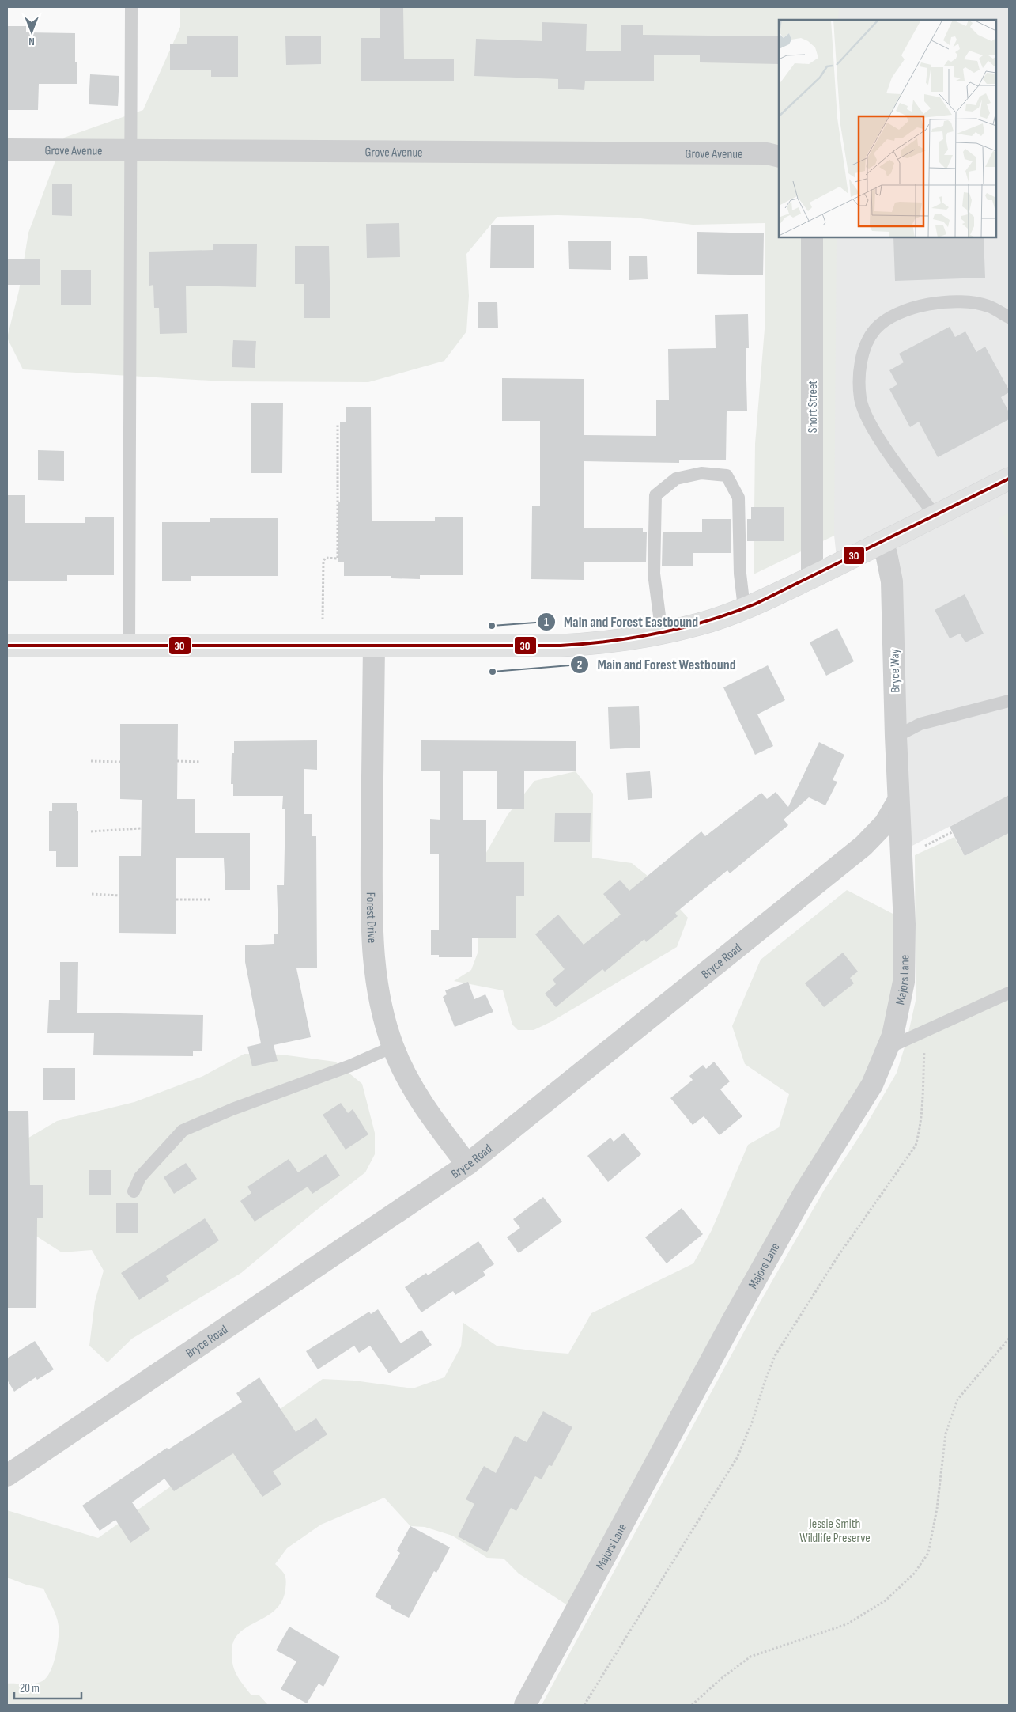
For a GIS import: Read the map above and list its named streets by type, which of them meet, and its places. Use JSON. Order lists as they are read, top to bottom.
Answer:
{
  "streets": {
    "street": [
      "Grove Avenue",
      "Short Street",
      "Bryce Way",
      "Forest Drive",
      "Bryce Road",
      "Majors Lane"
    ]
  },
  "crossings": [
    ["Bryce Way", "Bryce Road"],
    ["Bryce Way", "Majors Lane"],
    ["Forest Drive", "Bryce Road"],
    ["Bryce Road", "Majors Lane"]
  ],
  "parks": ["Jessie Smith Wildlife Preserve"],
  "places": ["Main and Forest Eastbound", "Main and Forest Westbound"],
  "lines": ["transit line 30"],
  "scale_bar": "20 m",
  "north": "bottom"
}
